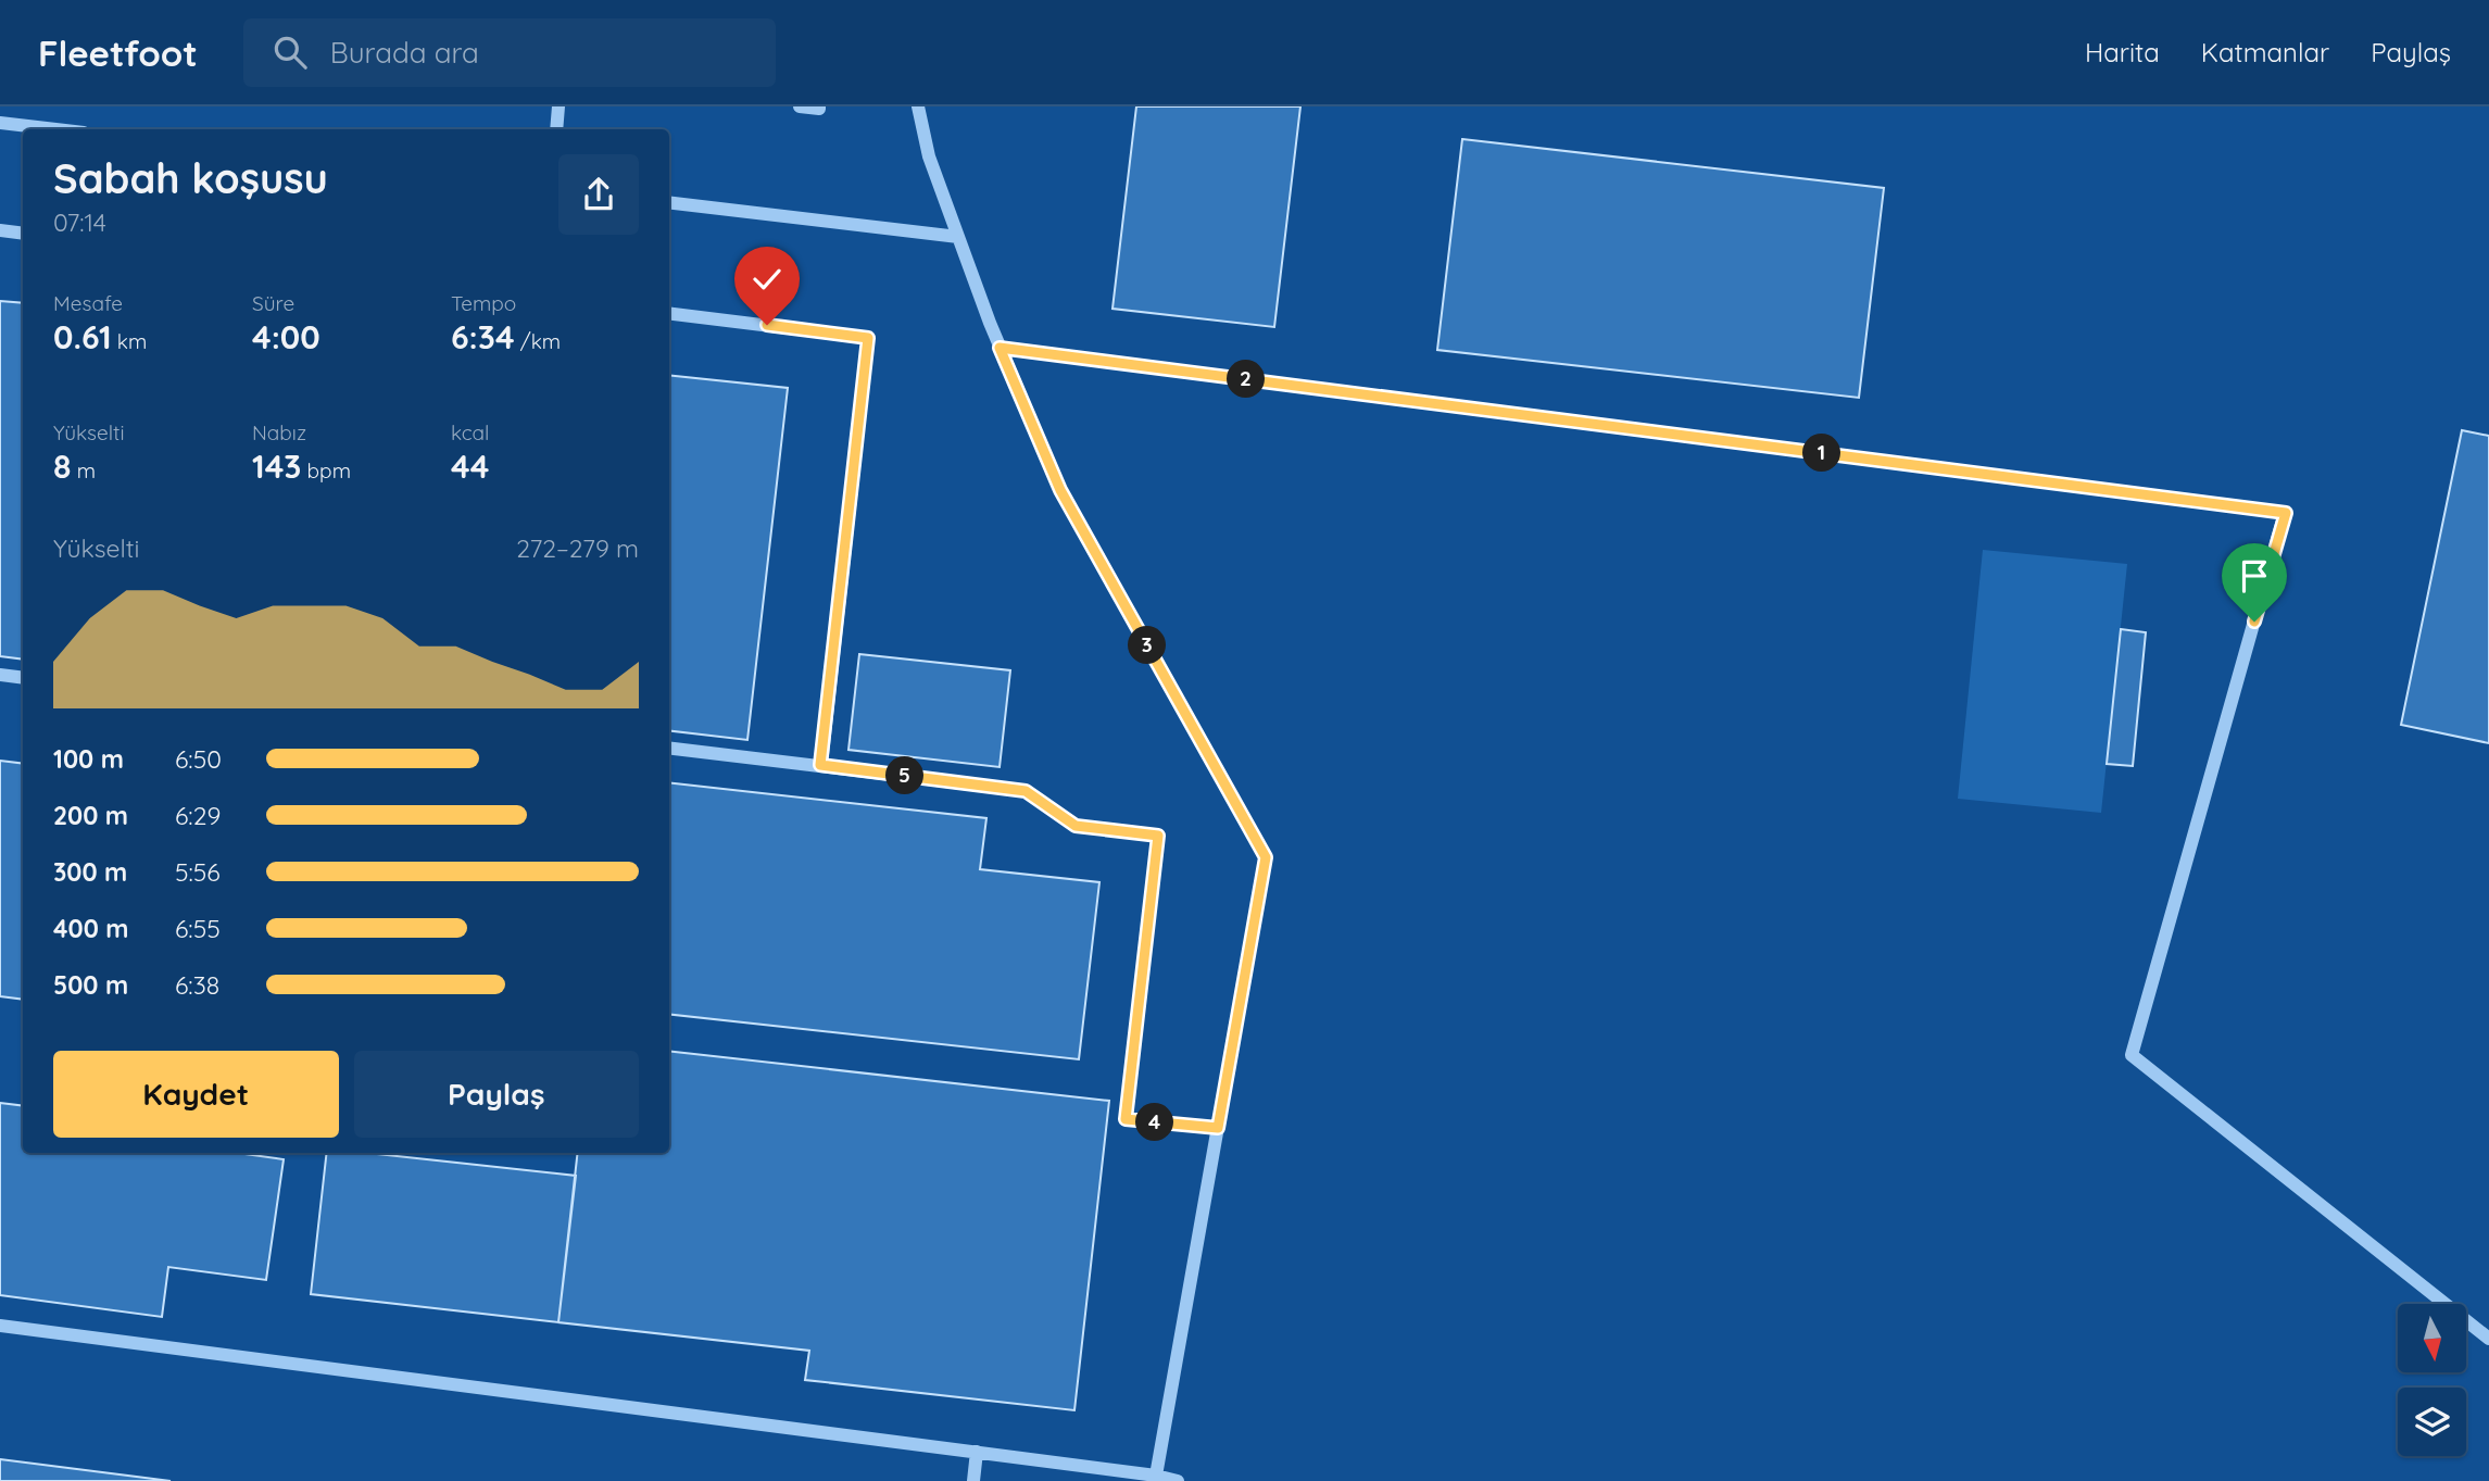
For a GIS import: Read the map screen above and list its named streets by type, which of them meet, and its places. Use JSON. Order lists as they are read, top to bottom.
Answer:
{
  "north": "bottom",
  "page": {
    "header": "Fleetfoot",
    "search": "Burada ara",
    "nav": ["Harita", "Katmanlar", "Paylaş"],
    "heading": ["Sabah koşusu", "07:14"],
    "stats": [
      ["Mesafe", "0.61 km"],
      ["Süre", "4:00"],
      ["Tempo", "6:34 /km"],
      ["Yükselti", "8 m"],
      ["Nabız", "143 bpm"],
      ["kcal", "44"]
    ],
    "pins": [
      "2",
      "1",
      "3",
      "5",
      "4"
    ],
    "chart": ["Yükselti", "272–279 m"],
    "list": [
      {
        "name": "100 m",
        "note": "6:50"
      },
      {
        "name": "200 m",
        "note": "6:29"
      },
      {
        "name": "300 m",
        "note": "5:56"
      },
      {
        "name": "400 m",
        "note": "6:55"
      },
      {
        "name": "500 m",
        "note": "6:38"
      }
    ],
    "buttons": ["Kaydet", "Paylaş"]
  }
}
